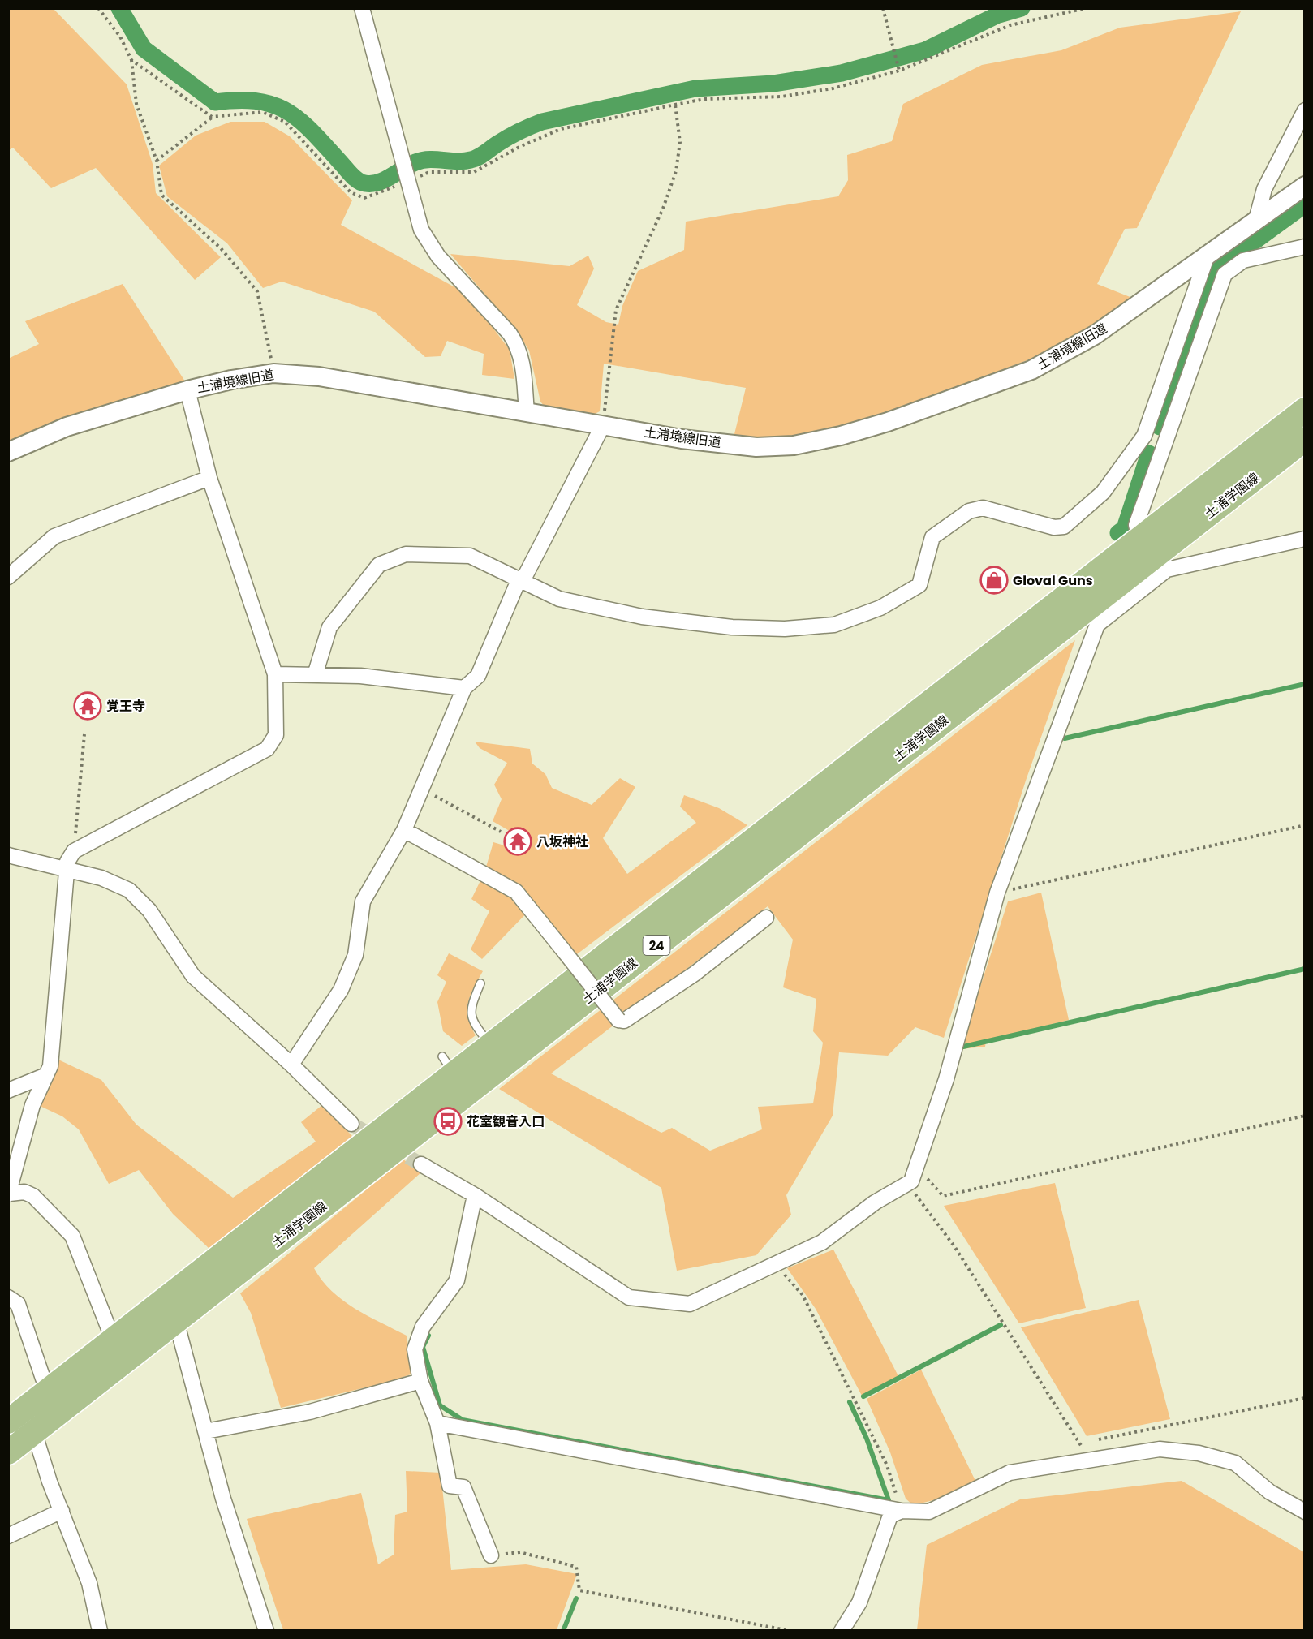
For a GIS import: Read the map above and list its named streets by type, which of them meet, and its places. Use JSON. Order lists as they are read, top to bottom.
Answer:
{
  "streets": {
    "main road": ["土浦学園線", "24"],
    "street": ["土浦境線旧道"]
  },
  "places": {
    "shop": ["Gloval Guns"],
    "temple": ["覚王寺", "八坂神社"],
    "bus stop": ["花室観音入口"]
  }
}
